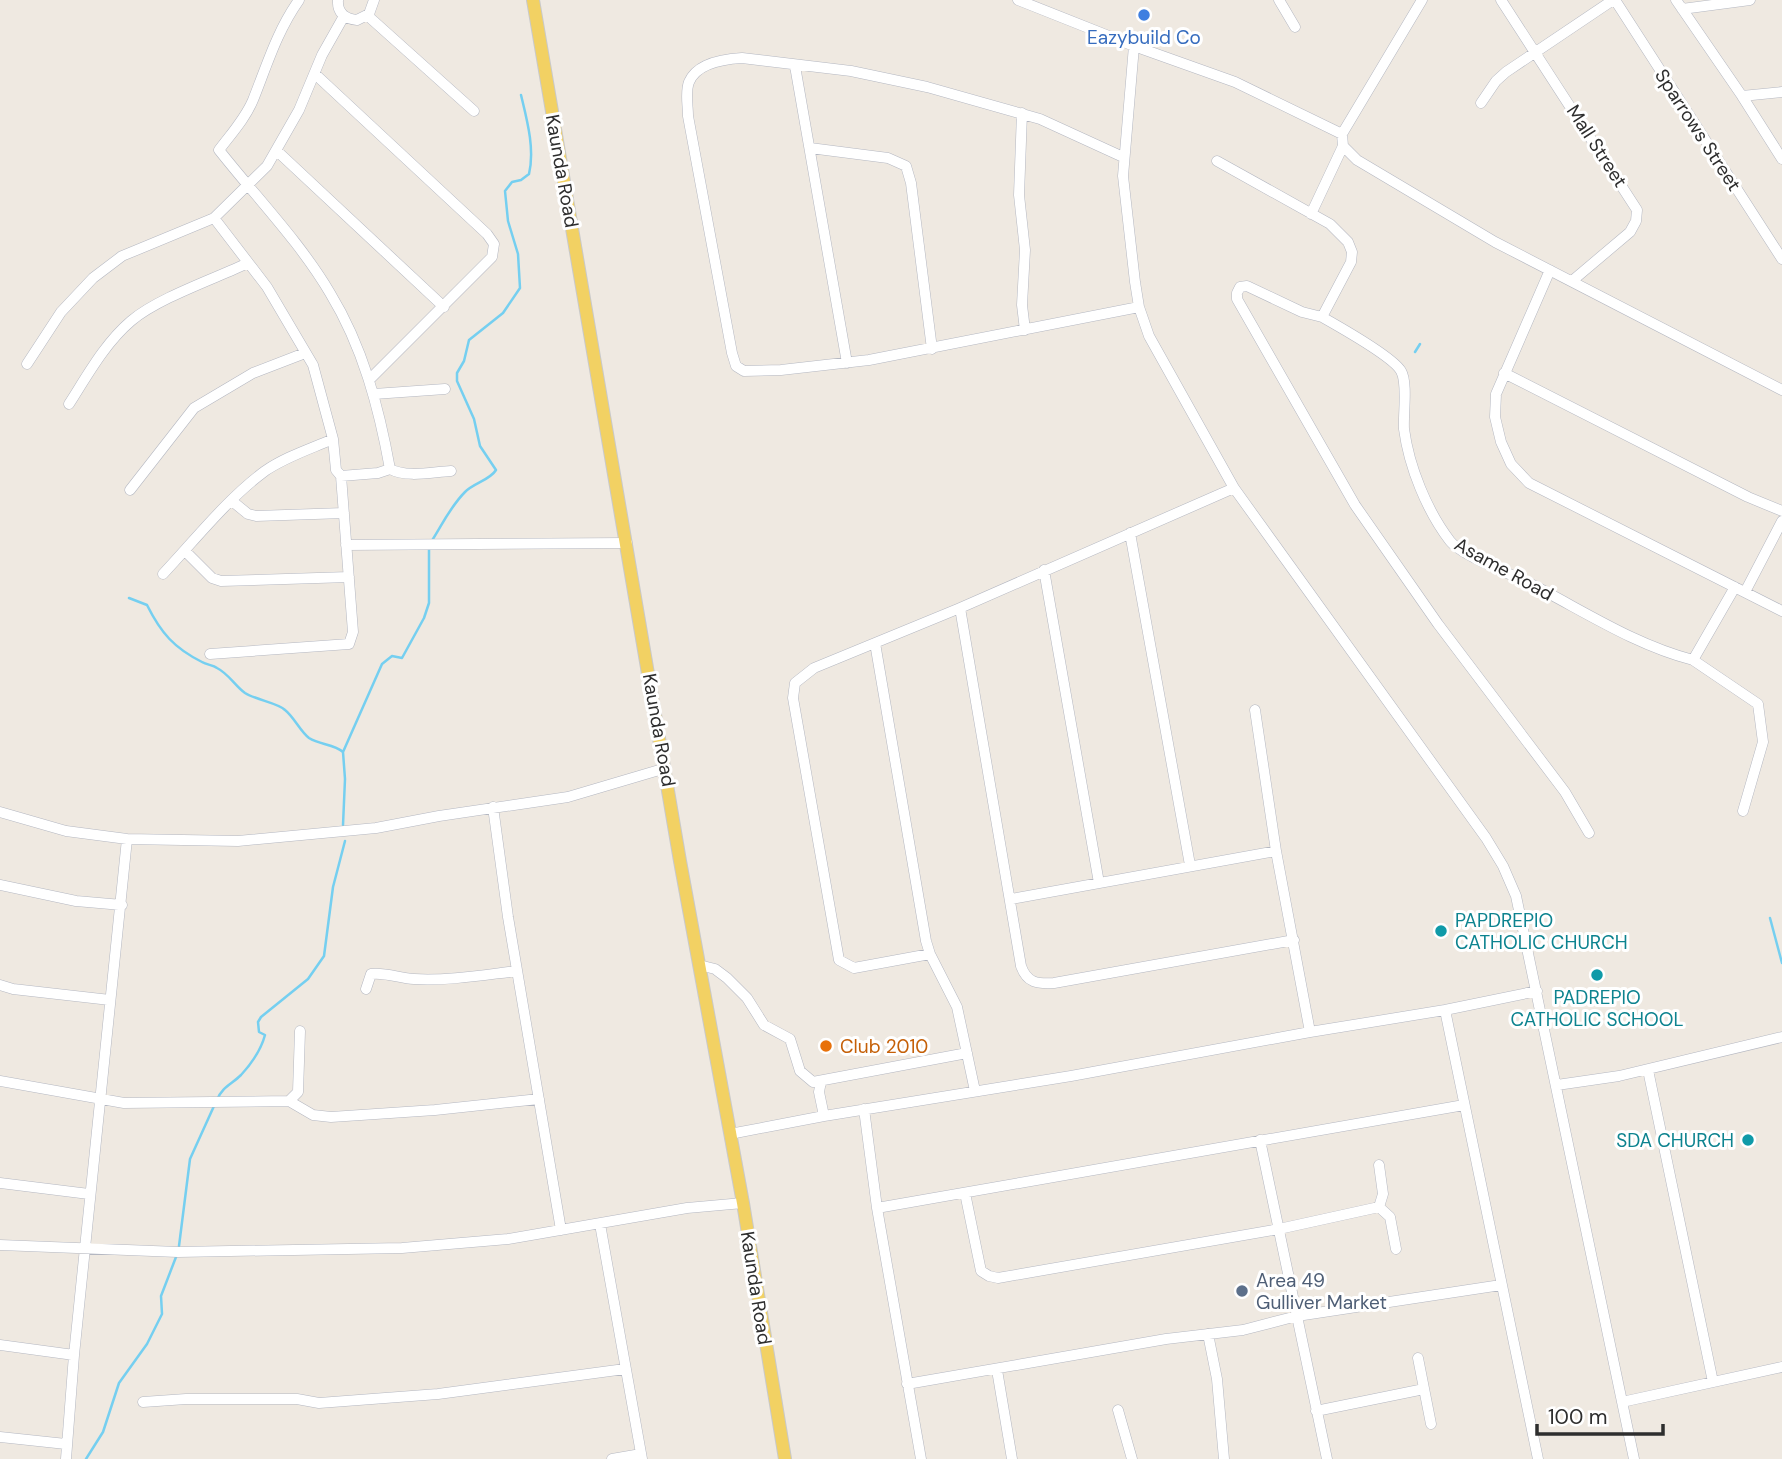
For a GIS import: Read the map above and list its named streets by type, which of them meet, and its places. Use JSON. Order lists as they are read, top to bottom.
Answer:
{
  "streets": {
    "main road": ["Kaunda Road"],
    "street": ["Sparrows Street", "Mall Street", "Asame Road"]
  },
  "places": [
    "Eazybuild Co",
    "PAPDREPIO CATHOLIC CHURCH",
    "PADREPIO CATHOLIC SCHOOL",
    "Club 2010",
    "SDA CHURCH",
    "Area 49 Gulliver Market"
  ],
  "scale_bar": "100 m"
}
